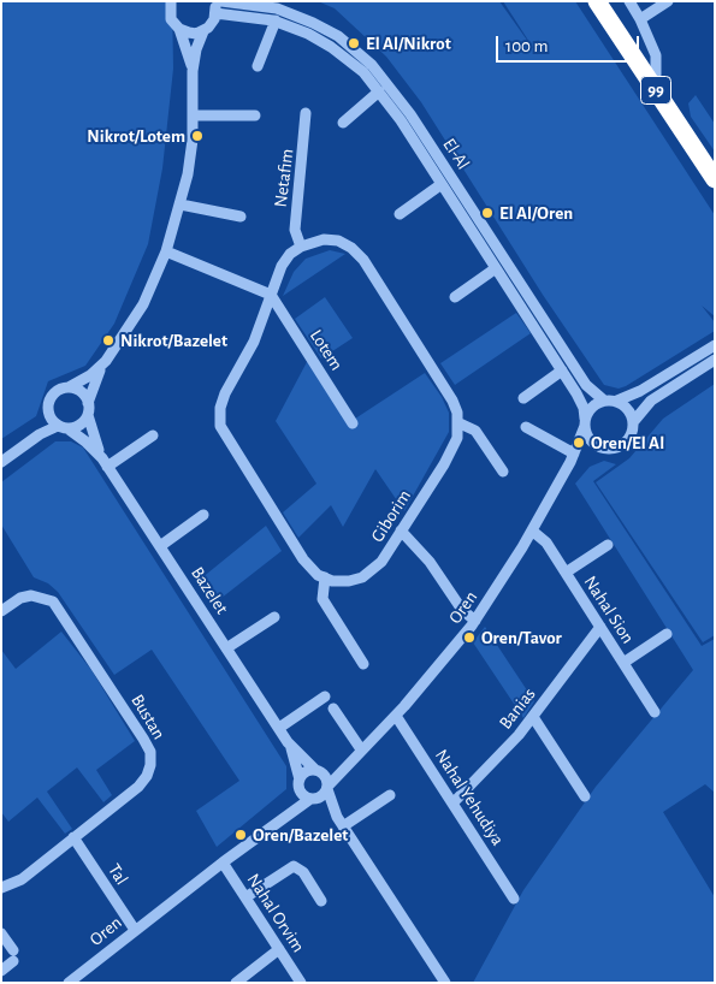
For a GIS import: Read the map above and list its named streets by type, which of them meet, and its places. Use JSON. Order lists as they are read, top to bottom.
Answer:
{
  "streets": {
    "highway": ["99"],
    "street": [
      "El-Al",
      "Netafim",
      "Lotem",
      "Giborim",
      "Bazelet",
      "Oren",
      "Nahal Sion",
      "Banias",
      "Bustan",
      "Nahal Yehudiya",
      "Tal",
      "Nahal Orvim"
    ]
  },
  "crossings": [
    ["El-Al", "Oren"],
    ["Bazelet", "Oren"],
    ["Oren", "Nahal Sion"],
    ["Oren", "Nahal Yehudiya"],
    ["Oren", "Tal"],
    ["Oren", "Nahal Orvim"],
    ["Nahal Sion", "Banias"],
    ["Banias", "Nahal Yehudiya"],
    ["Bustan", "Tal"]
  ],
  "places": [
    "El Al/Nikrot",
    "Nikrot/Lotem",
    "El Al/Oren",
    "Nikrot/Bazelet",
    "Oren/El Al",
    "Oren/Tavor",
    "Oren/Bazelet"
  ],
  "scale_bar": "100 m"
}
